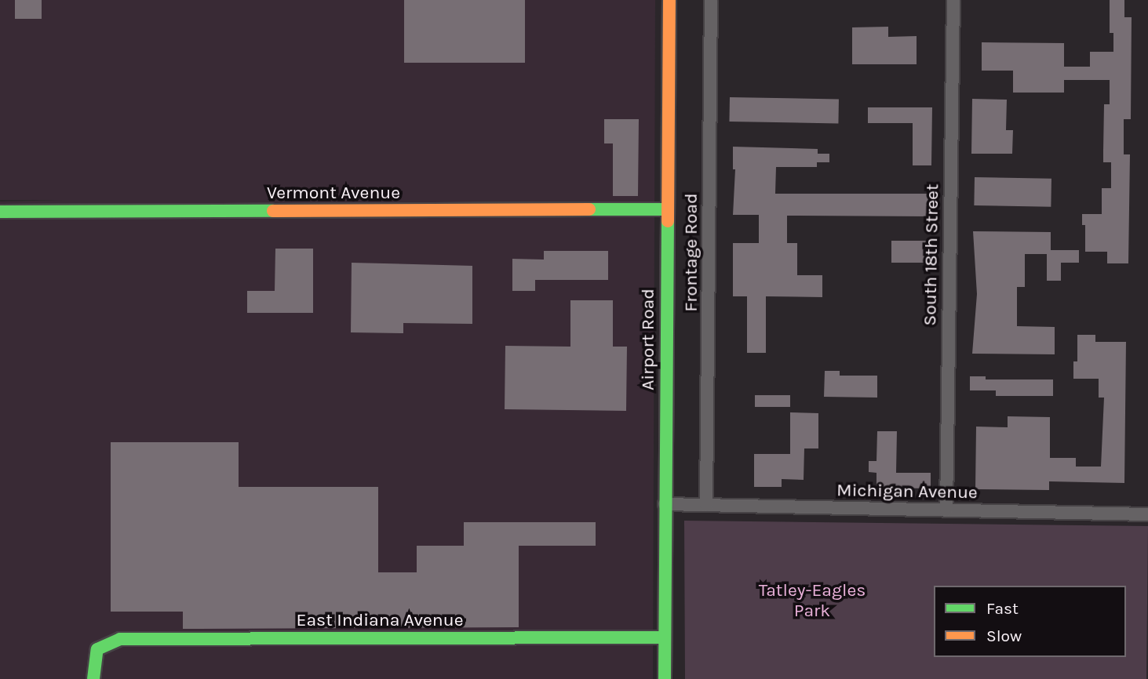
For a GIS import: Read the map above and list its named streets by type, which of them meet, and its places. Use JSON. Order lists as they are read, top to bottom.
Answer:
{
  "streets": {
    "street": [
      "Vermont Avenue",
      "Frontage Road",
      "South 18th Street",
      "Airport Road",
      "Michigan Avenue",
      "East Indiana Avenue"
    ]
  },
  "crossings": [
    ["Vermont Avenue", "Airport Road"],
    ["Frontage Road", "Michigan Avenue"],
    ["South 18th Street", "Michigan Avenue"],
    ["Airport Road", "Michigan Avenue"],
    ["Airport Road", "East Indiana Avenue"]
  ],
  "parks": ["Tatley-Eagles Park"],
  "legend": ["Fast", "Slow"]
}
